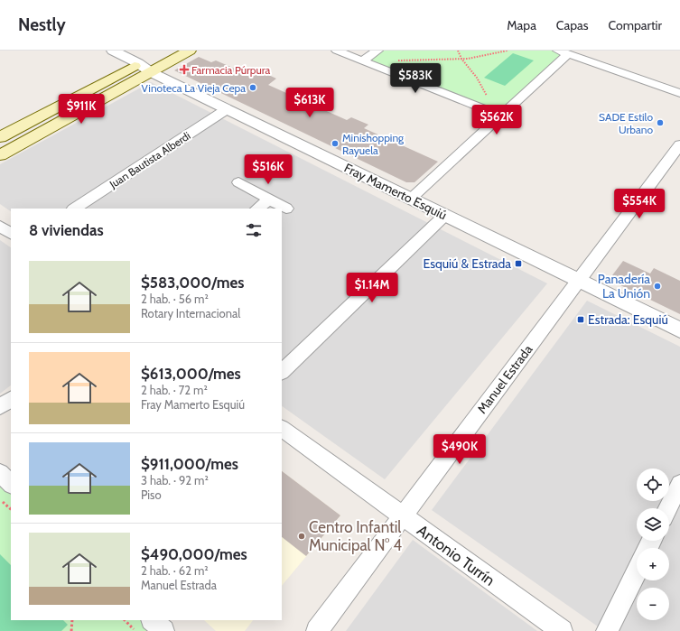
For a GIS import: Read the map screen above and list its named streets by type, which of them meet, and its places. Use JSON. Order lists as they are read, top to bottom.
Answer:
{
  "streets": {
    "street": [
      "Juan Bautista Alberdi",
      "Fray Mamerto Esquiú",
      "Manuel Estrada",
      "Antonio Turrín"
    ]
  },
  "crossings": [
    ["Juan Bautista Alberdi", "Fray Mamerto Esquiú"],
    ["Fray Mamerto Esquiú", "Manuel Estrada"],
    ["Manuel Estrada", "Antonio Turrín"]
  ],
  "places": {
    "health": ["Farmacia Púrpura"],
    "other": [
      "Vinoteca La Vieja Cepa",
      "SADE Estilo Urbano",
      "Minishopping Rayuela",
      "Panadería La Unión",
      "Centro Infantil Municipal N° 4"
    ],
    "transit": ["Esquiú & Estrada", "Estrada: Esquiú"]
  },
  "page": {
    "header": "Nestly",
    "nav": ["Mapa", "Capas", "Compartir"],
    "price": [
      "$583K",
      "$613K",
      "$911K",
      "$562K",
      "$516K",
      "$554K",
      "$1.14M",
      "$490K"
    ],
    "heading": "8 viviendas",
    "list": [
      {
        "name": "$583,000/mes",
        "note": "2 hab. · 56 m² · Rotary Internacional"
      },
      {
        "name": "$613,000/mes",
        "note": "2 hab. · 72 m² · Fray Mamerto Esquiú"
      },
      {
        "name": "$911,000/mes",
        "note": "3 hab. · 92 m² · Piso"
      },
      {
        "name": "$490,000/mes",
        "note": "2 hab. · 62 m² · Manuel Estrada"
      }
    ],
    "map_buttons": ["+", "−"]
  }
}
